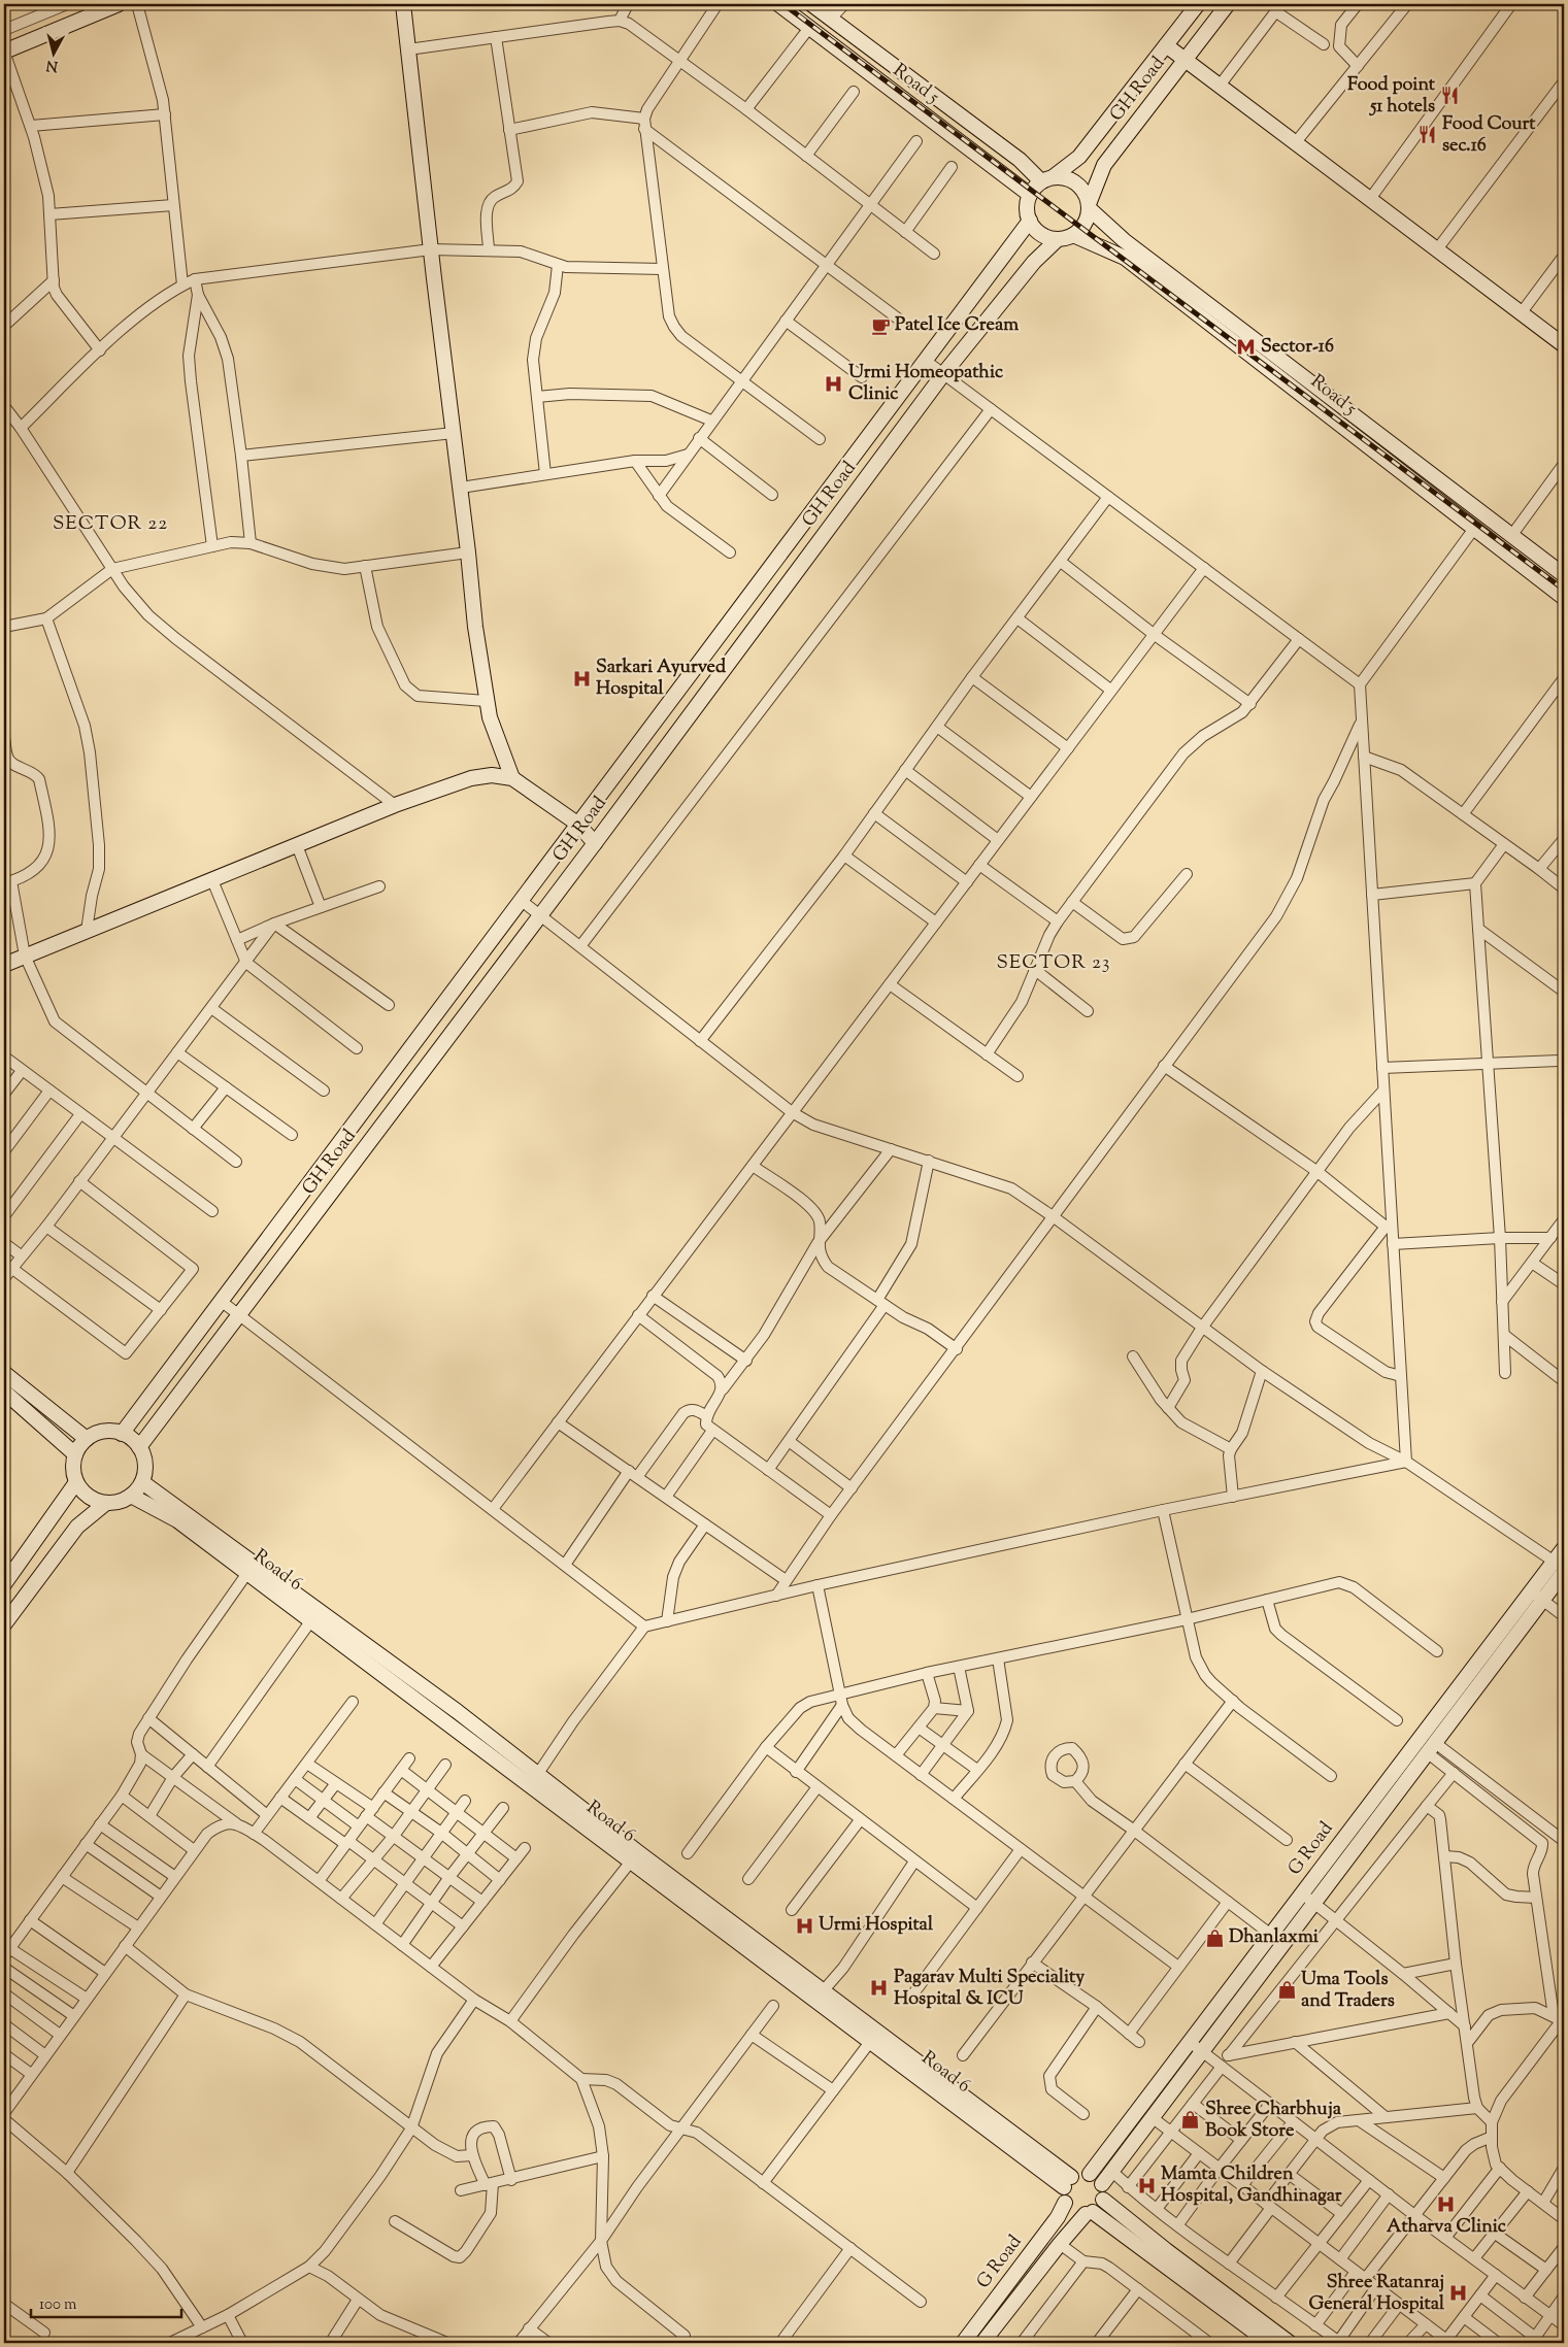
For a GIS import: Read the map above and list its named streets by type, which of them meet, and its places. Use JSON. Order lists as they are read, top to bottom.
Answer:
{
  "streets": {
    "street": [
      "Road 5",
      "GH Road",
      "Road 6",
      "G Road"
    ]
  },
  "crossings": [
    ["Road 5", "GH Road"],
    ["GH Road", "Road 6"],
    ["Road 6", "G Road"]
  ],
  "districts": ["SECTOR 22", "SECTOR 23"],
  "places": {
    "restaurant": ["Food point 51 hotels", "Food Court sec.16"],
    "cafe": ["Patel Ice Cream"],
    "metro station": ["Sector-16"],
    "hospital": [
      "Urmi Homeopathic Clinic",
      "Sarkari Ayurved Hospital",
      "Urmi Hospital",
      "Pagarav Multi Speciality Hospital & ICU",
      "Mamta Children Hospital, Gandhinagar",
      "Atharva Clinic",
      "Shree Ratanraj General Hospital"
    ],
    "shop": ["Dhanlaxmi", "Uma Tools and Traders", "Shree Charbhuja Book Store"]
  },
  "scale_bar": "100 m",
  "north": "bottom"
}
